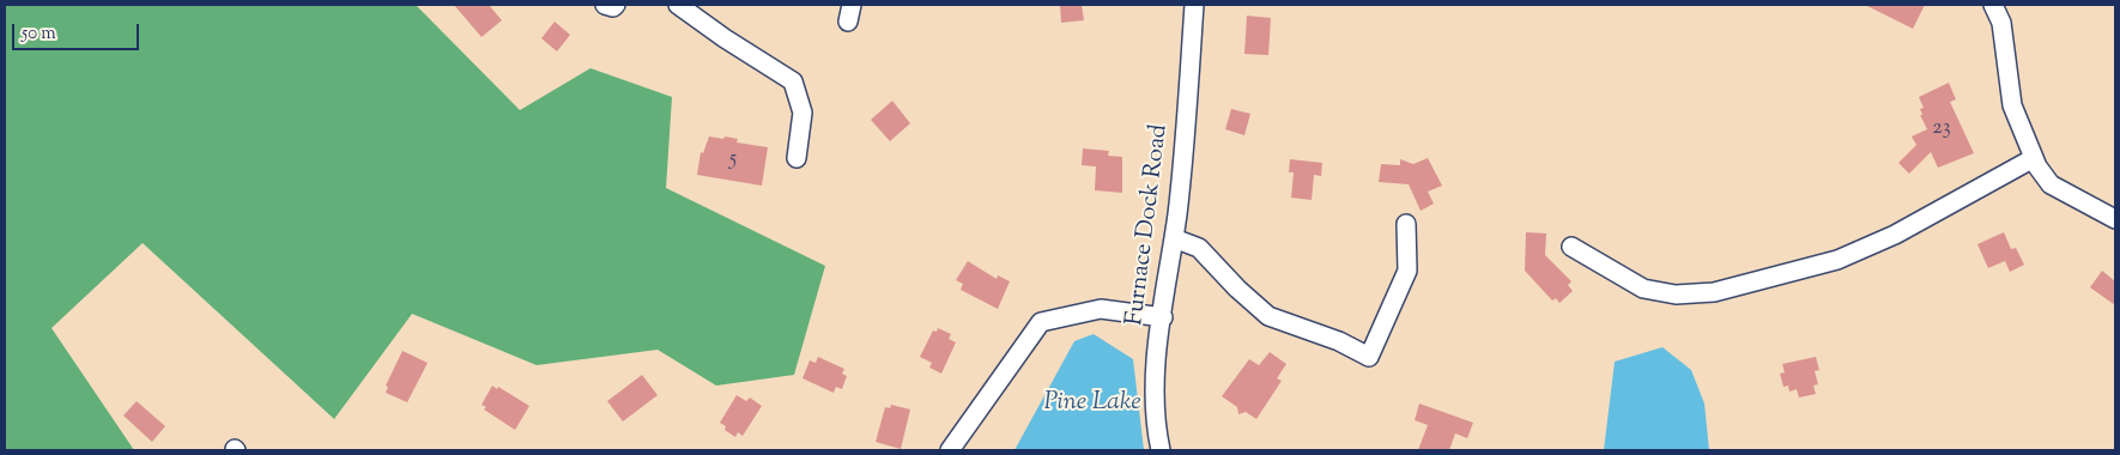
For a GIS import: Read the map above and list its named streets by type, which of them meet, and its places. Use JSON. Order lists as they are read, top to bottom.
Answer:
{
  "streets": {
    "street": ["Furnace Dock Road"]
  },
  "water": ["Pine Lake"],
  "house_numbers": ["23", "5"],
  "scale_bar": "50 m"
}
